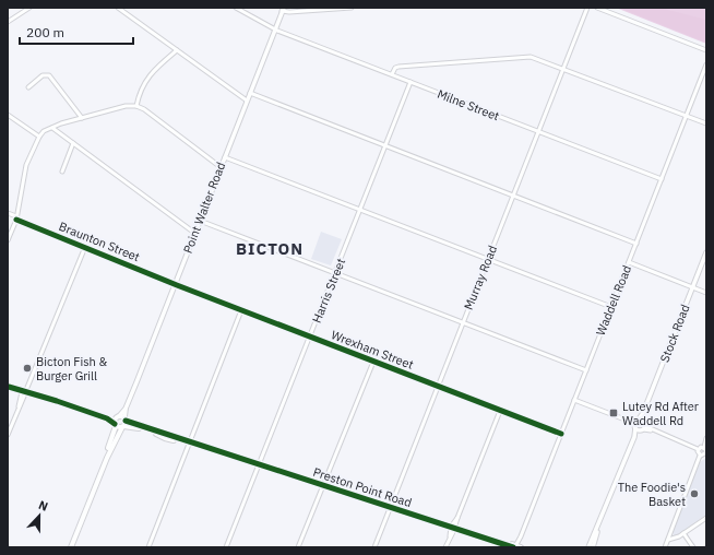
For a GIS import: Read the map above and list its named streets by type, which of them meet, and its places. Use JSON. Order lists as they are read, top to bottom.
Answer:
{
  "streets": {
    "main road": ["Point Walter Road", "Preston Point Road"],
    "street": [
      "Milne Street",
      "Braunton Street",
      "Murray Road",
      "Harris Street",
      "Waddell Road",
      "Stock Road",
      "Wrexham Street"
    ]
  },
  "crossings": [
    ["Milne Street", "Point Walter Road"],
    ["Milne Street", "Murray Road"],
    ["Milne Street", "Harris Street"],
    ["Milne Street", "Waddell Road"],
    ["Point Walter Road", "Braunton Street"],
    ["Point Walter Road", "Wrexham Street"],
    ["Point Walter Road", "Preston Point Road"],
    ["Braunton Street", "Wrexham Street"],
    ["Murray Road", "Wrexham Street"],
    ["Murray Road", "Preston Point Road"],
    ["Harris Street", "Wrexham Street"],
    ["Harris Street", "Preston Point Road"],
    ["Waddell Road", "Wrexham Street"],
    ["Waddell Road", "Preston Point Road"]
  ],
  "districts": ["BICTON"],
  "places": {
    "other": ["Bicton Fish & Burger Grill", "The Foodie's Basket"],
    "transit": ["Lutey Rd After Waddell Rd"]
  },
  "scale_bar": "200 m",
  "north": "top"
}
